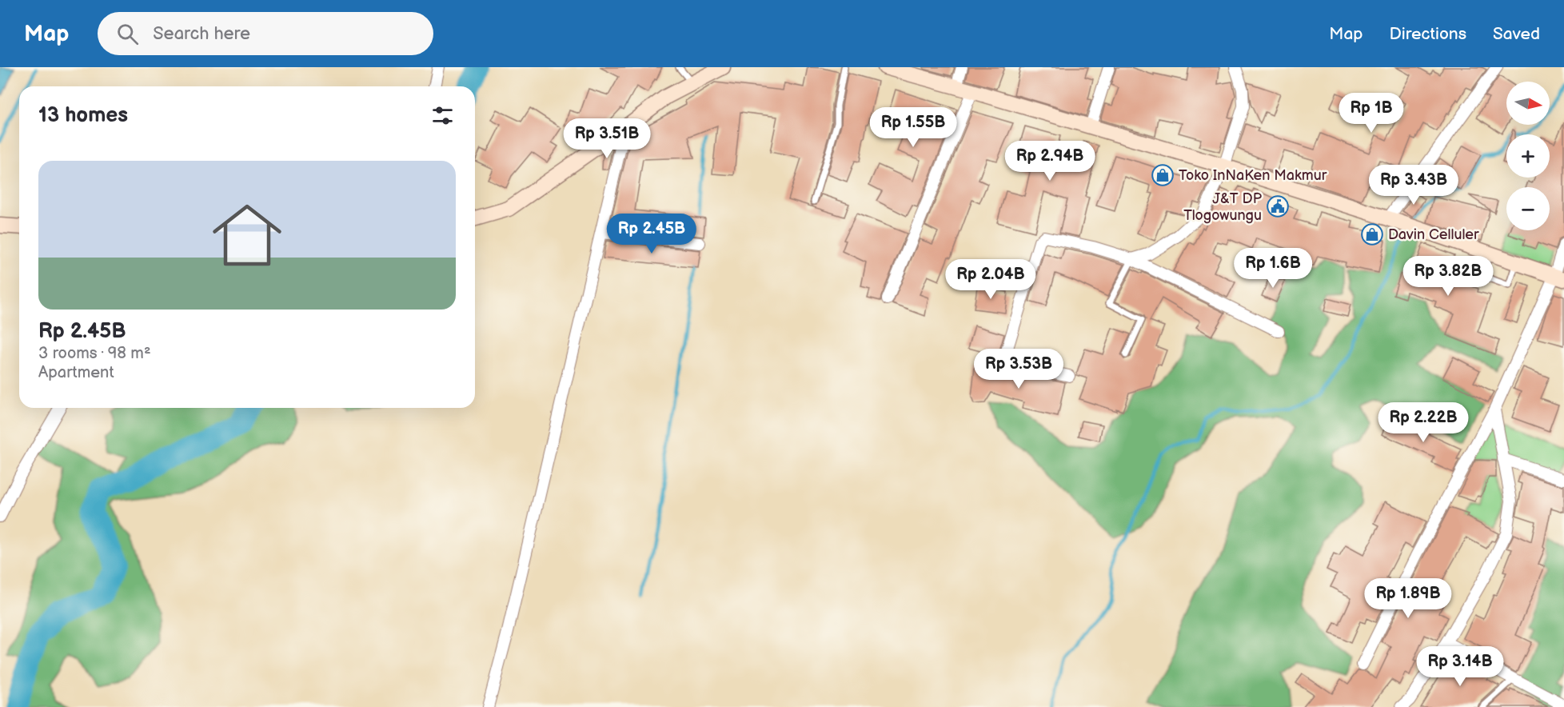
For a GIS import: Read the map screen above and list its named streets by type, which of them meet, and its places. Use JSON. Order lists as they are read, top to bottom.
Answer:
{
  "places": {
    "shop": ["Toko InNaKen Makmur", "Davin Celluler"],
    "public building": ["J&T DP Tlogowungu"]
  },
  "north": "right",
  "page": {
    "header": "Map",
    "search": "Search here",
    "nav": ["Map", "Directions", "Saved"],
    "map_buttons": ["+", "−"],
    "heading": "13 homes",
    "price": [
      "Rp 1B",
      "Rp 1.55B",
      "Rp 3.51B",
      "Rp 2.94B",
      "Rp 3.43B",
      "Rp 2.45B",
      "Rp 1.6B",
      "Rp 3.82B",
      "Rp 2.04B",
      "Rp 3.53B",
      "Rp 2.22B",
      "Rp 1.89B",
      "Rp 3.14B"
    ],
    "list": [
      {
        "name": "Rp 2.45B",
        "note": "3 rooms · 98 m² · Apartment"
      }
    ]
  }
}
